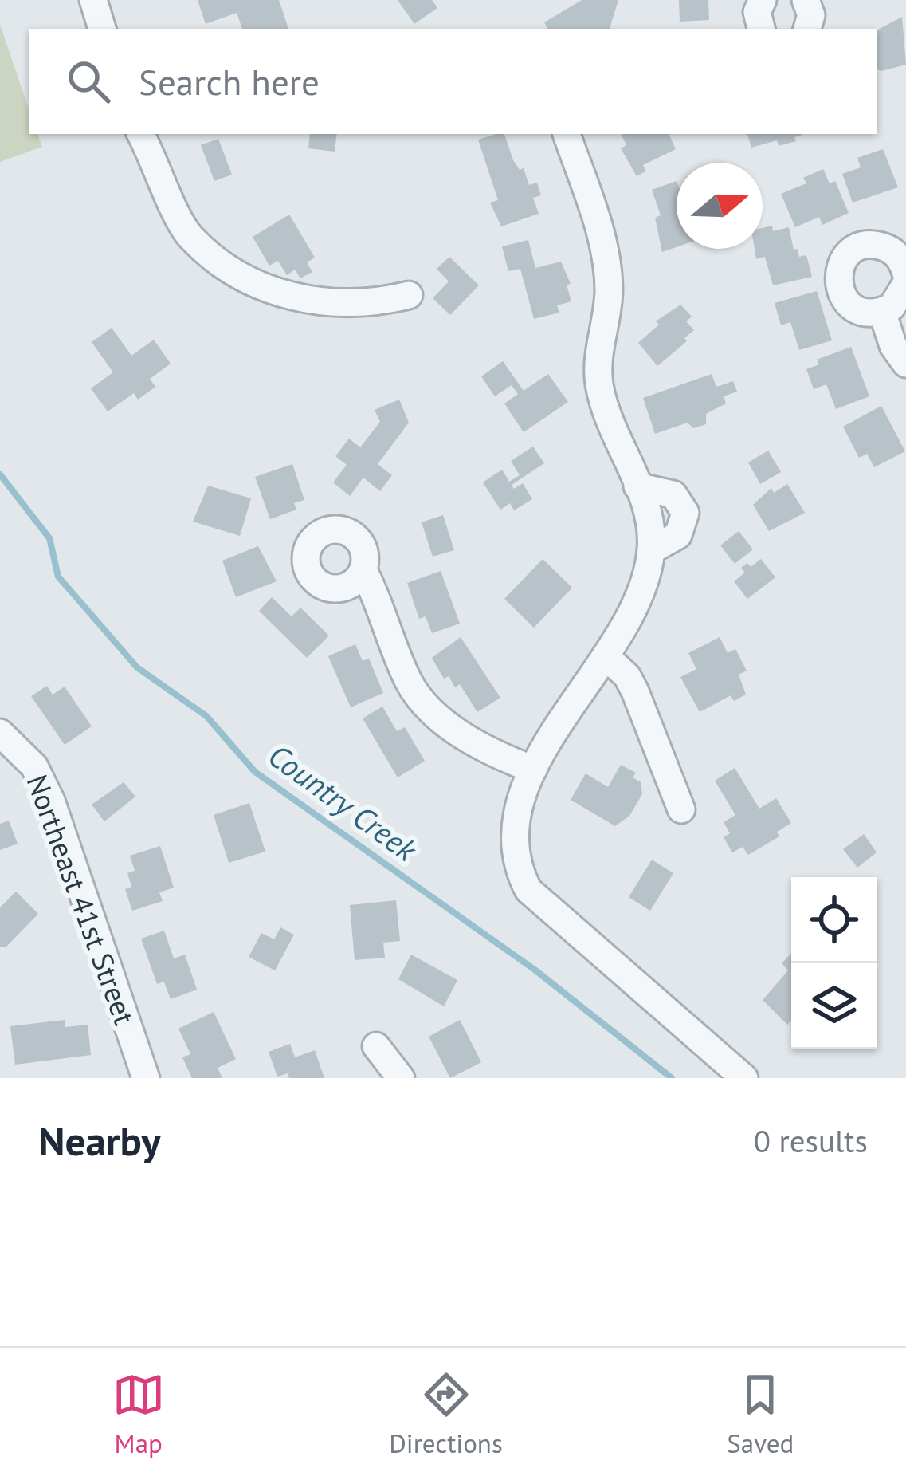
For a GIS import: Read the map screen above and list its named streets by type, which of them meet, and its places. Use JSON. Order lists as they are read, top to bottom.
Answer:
{
  "streets": {
    "street": ["Northeast 41st Street"]
  },
  "water": ["Country Creek"],
  "north": "right",
  "page": {
    "search": "Search here",
    "heading": ["Nearby", "0 results"],
    "nav": ["Map", "Directions", "Saved"]
  }
}
